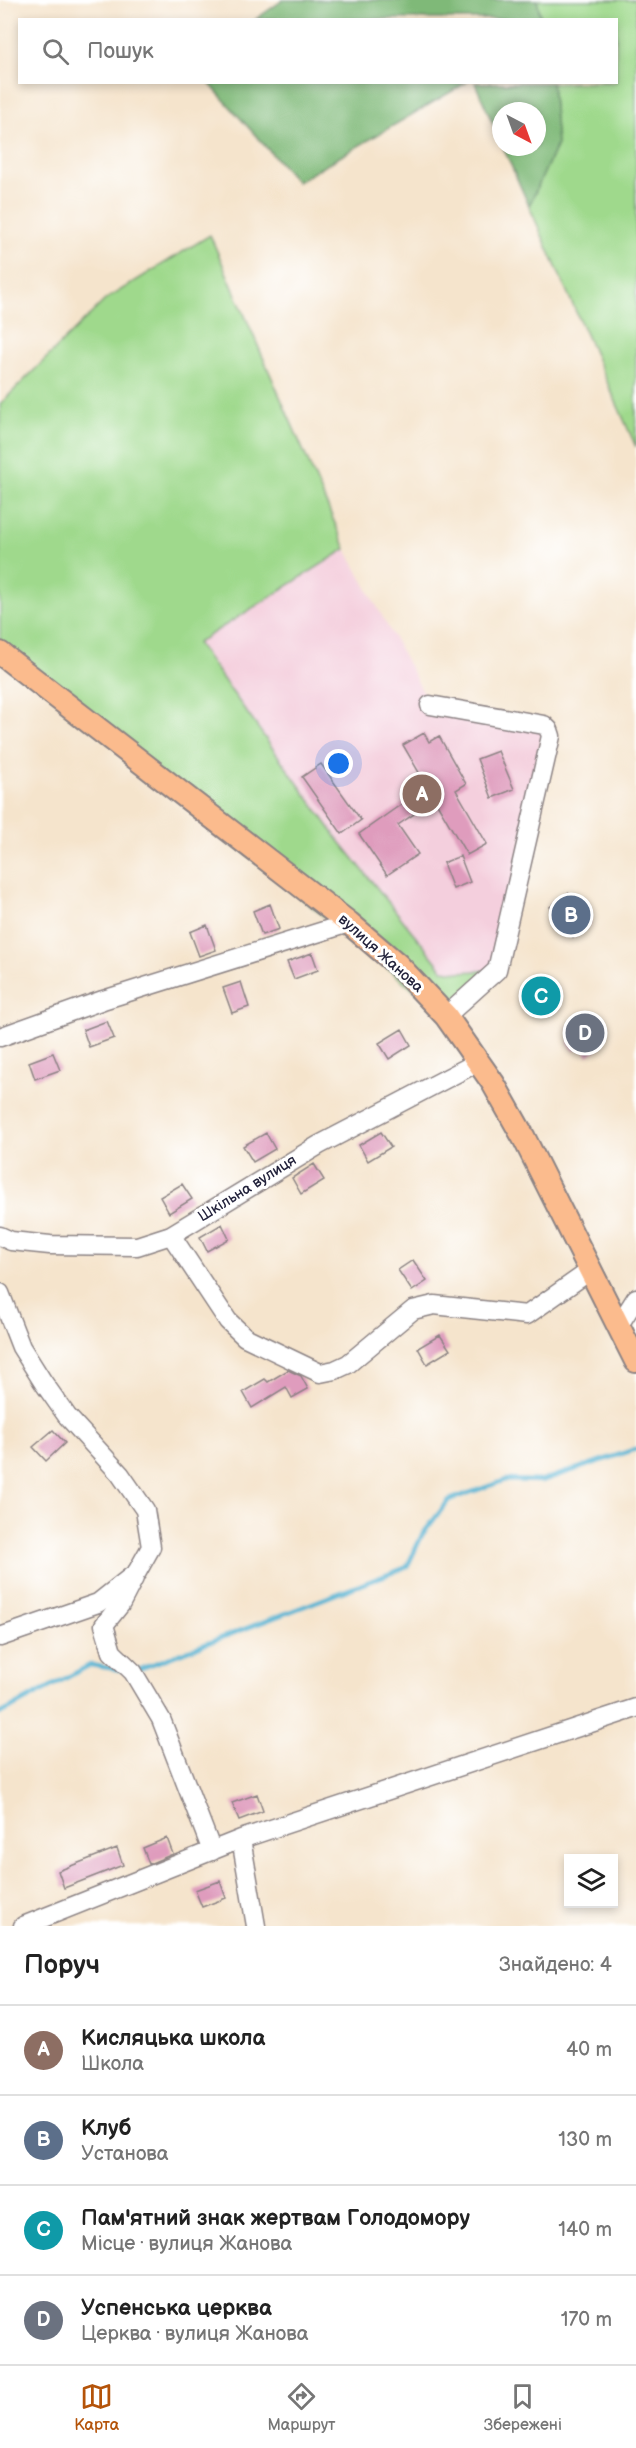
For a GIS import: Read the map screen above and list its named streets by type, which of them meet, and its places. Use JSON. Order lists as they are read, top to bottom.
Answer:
{
  "streets": {
    "main road": ["вулиця Жанова"],
    "street": ["Шкільна вулиця"]
  },
  "crossings": [
    ["вулиця Жанова", "Шкільна вулиця"]
  ],
  "north": "bottom right",
  "page": {
    "search": "Пошук",
    "pins": [
      "A",
      "B",
      "C",
      "D"
    ],
    "heading": ["Поруч", "Знайдено: 4"],
    "list": [
      {
        "mark": "A",
        "name": "Кисляцька школа",
        "note": "Школа",
        "value": "40 m"
      },
      {
        "mark": "B",
        "name": "Клуб",
        "note": "Установа",
        "value": "130 m"
      },
      {
        "mark": "C",
        "name": "Пам'ятний знак жертвам Голодомору",
        "note": "Місце · вулиця Жанова",
        "value": "140 m"
      },
      {
        "mark": "D",
        "name": "Успенська церква",
        "note": "Церква · вулиця Жанова",
        "value": "170 m"
      }
    ],
    "nav": ["Карта", "Маршрут", "Збережені"]
  }
}
